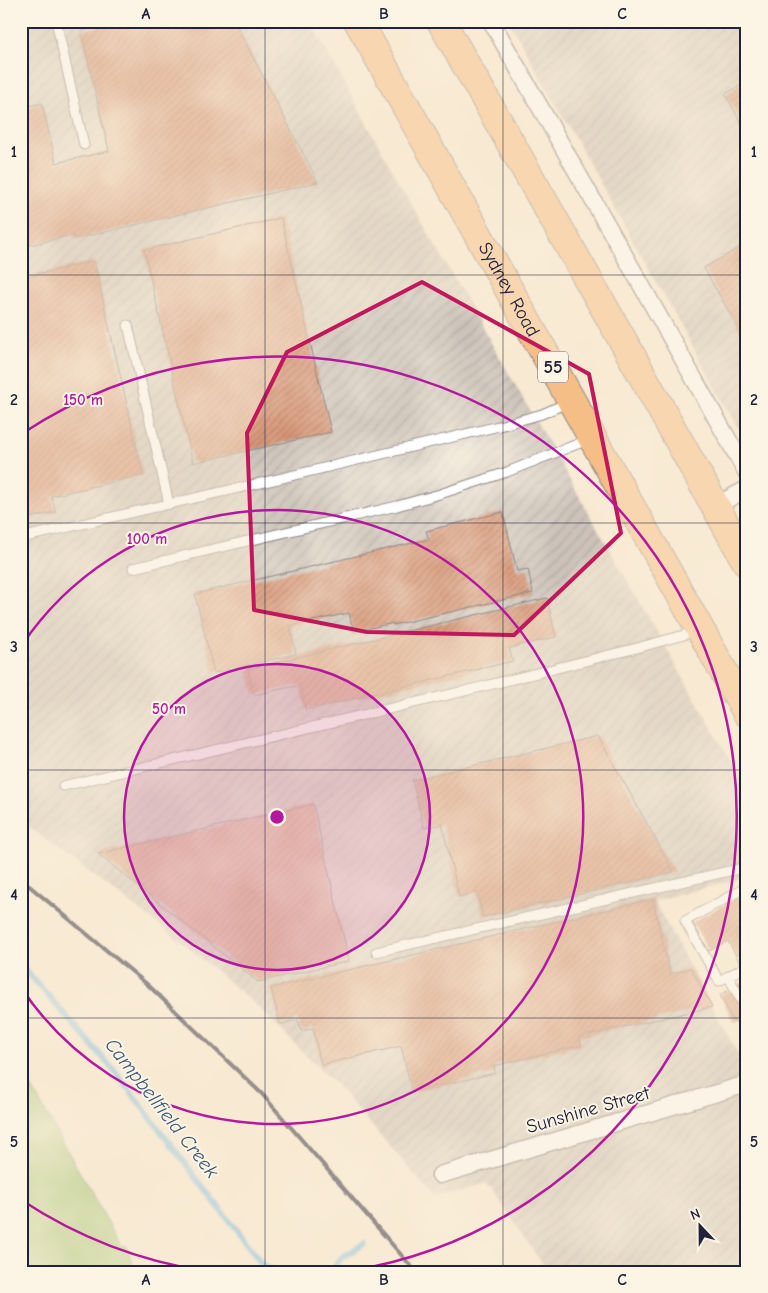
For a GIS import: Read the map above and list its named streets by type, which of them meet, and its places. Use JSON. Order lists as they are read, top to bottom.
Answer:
{
  "streets": {
    "highway": ["Sydney Road", "55"],
    "street": ["Sunshine Street"]
  },
  "water": ["Campbellfield Creek"],
  "north": "top",
  "grid": {
    "columns": ["A", "B", "C"],
    "rows": [
      "1",
      "2",
      "3",
      "4",
      "5"
    ]
  },
  "rings": ["150 m", "100 m", "50 m"]
}
